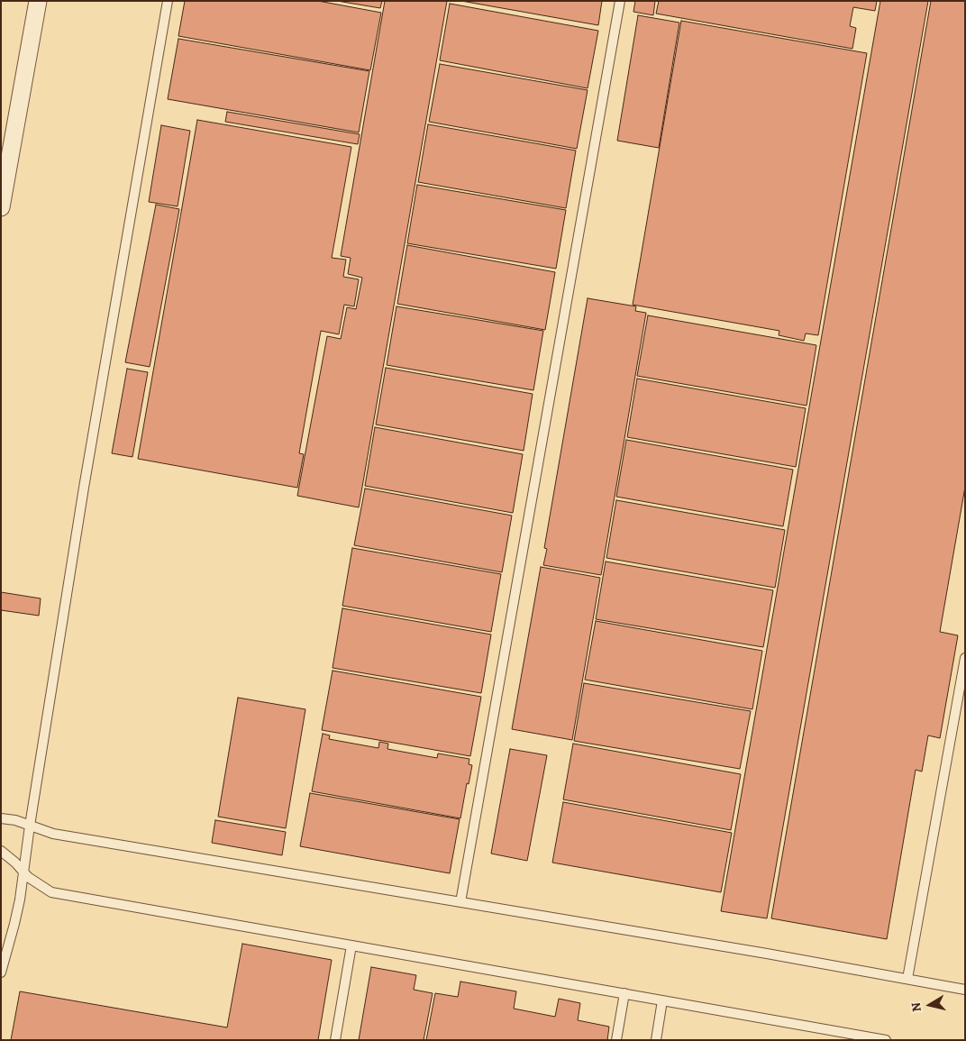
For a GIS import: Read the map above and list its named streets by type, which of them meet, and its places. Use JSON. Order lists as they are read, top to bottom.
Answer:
{
  "north": "left"
}
